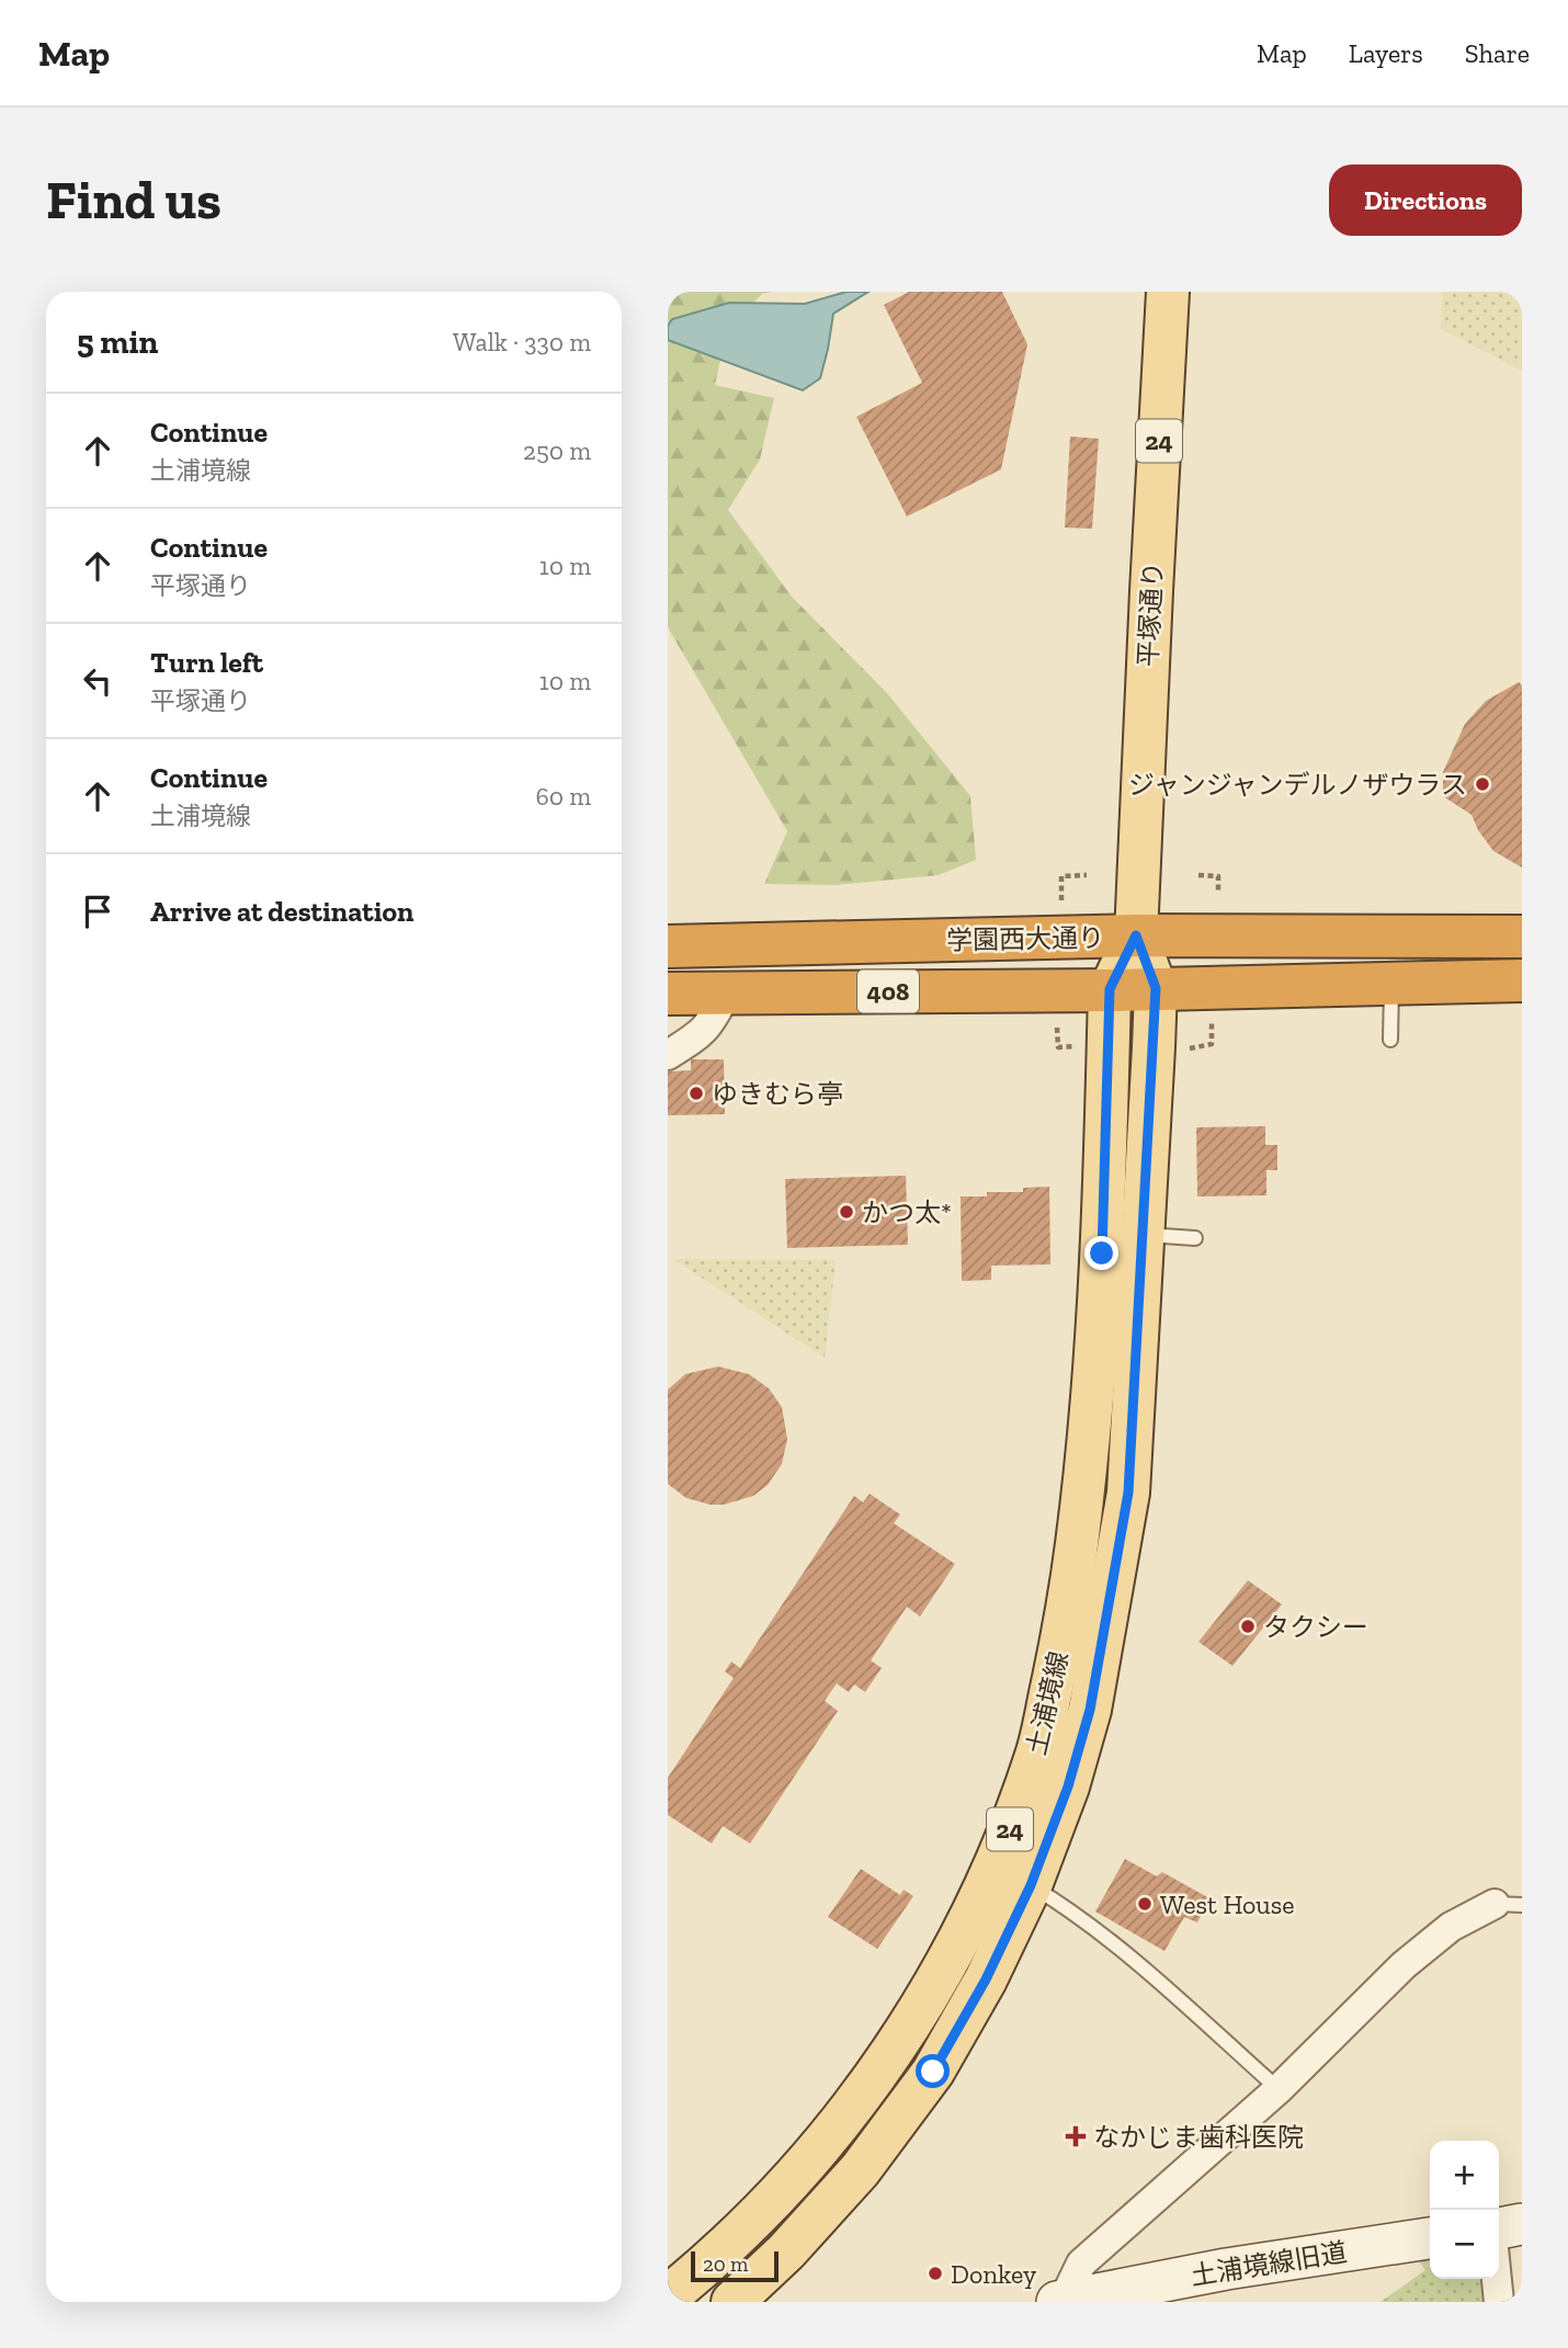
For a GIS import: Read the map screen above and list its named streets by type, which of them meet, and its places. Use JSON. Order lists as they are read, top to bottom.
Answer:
{
  "streets": {
    "highway": ["学園西大通り", "408"],
    "main road": ["24", "平塚通り", "土浦境線"],
    "street": ["土浦境線旧道"]
  },
  "crossings": [
    ["平塚通り", "学園西大通り"],
    ["平塚通り", "土浦境線"],
    ["学園西大通り", "土浦境線"]
  ],
  "places": {
    "other": [
      "ジャンジャンデルノザウラス",
      "ゆきむら亭",
      "かつ太*",
      "タクシー",
      "West House",
      "Donkey"
    ],
    "health": ["なかじま歯科医院"]
  },
  "scale_bar": "20 m",
  "page": {
    "header": "Map",
    "nav": ["Map", "Layers", "Share"],
    "buttons": "Directions",
    "title": "Find us",
    "heading": ["5 min", "Walk · 330 m"],
    "list": [
      ["Continue", "土浦境線", "250 m"],
      ["Continue", "平塚通り", "10 m"],
      ["Turn left", "平塚通り", "10 m"],
      ["Continue", "土浦境線", "60 m"],
      "Arrive at destination"
    ],
    "map_buttons": ["+", "−"],
    "scale": "20 m"
  }
}
